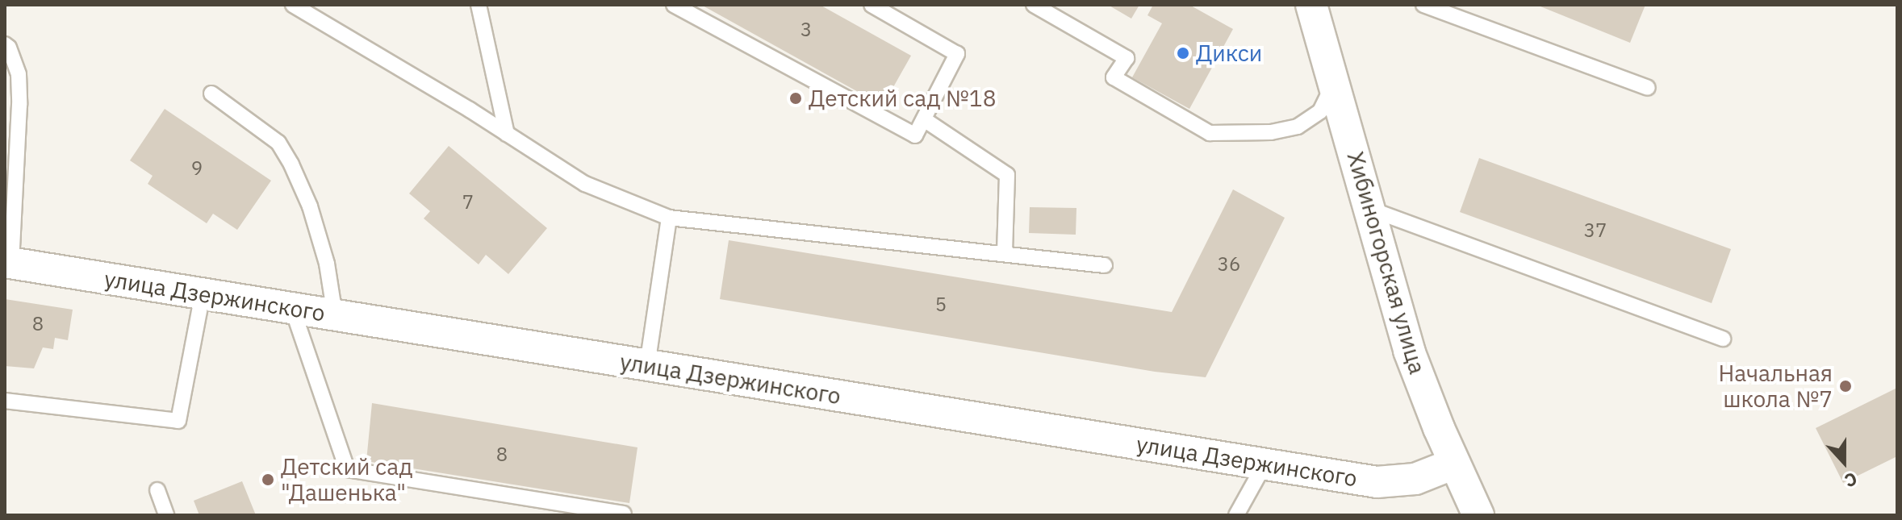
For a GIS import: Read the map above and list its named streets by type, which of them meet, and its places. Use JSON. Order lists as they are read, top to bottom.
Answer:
{
  "streets": {
    "street": ["Хибиногорская улица", "улица Дзержинского"]
  },
  "crossings": [
    ["Хибиногорская улица", "улица Дзержинского"]
  ],
  "places": [
    "Дикси",
    "Детский сад №18",
    "Начальная школа №7",
    "Детский сад \"Дашенька\""
  ],
  "house_numbers": [
    "3",
    "9",
    "7",
    "37",
    "36",
    "5",
    "8",
    "8"
  ],
  "north": "bottom"
}
